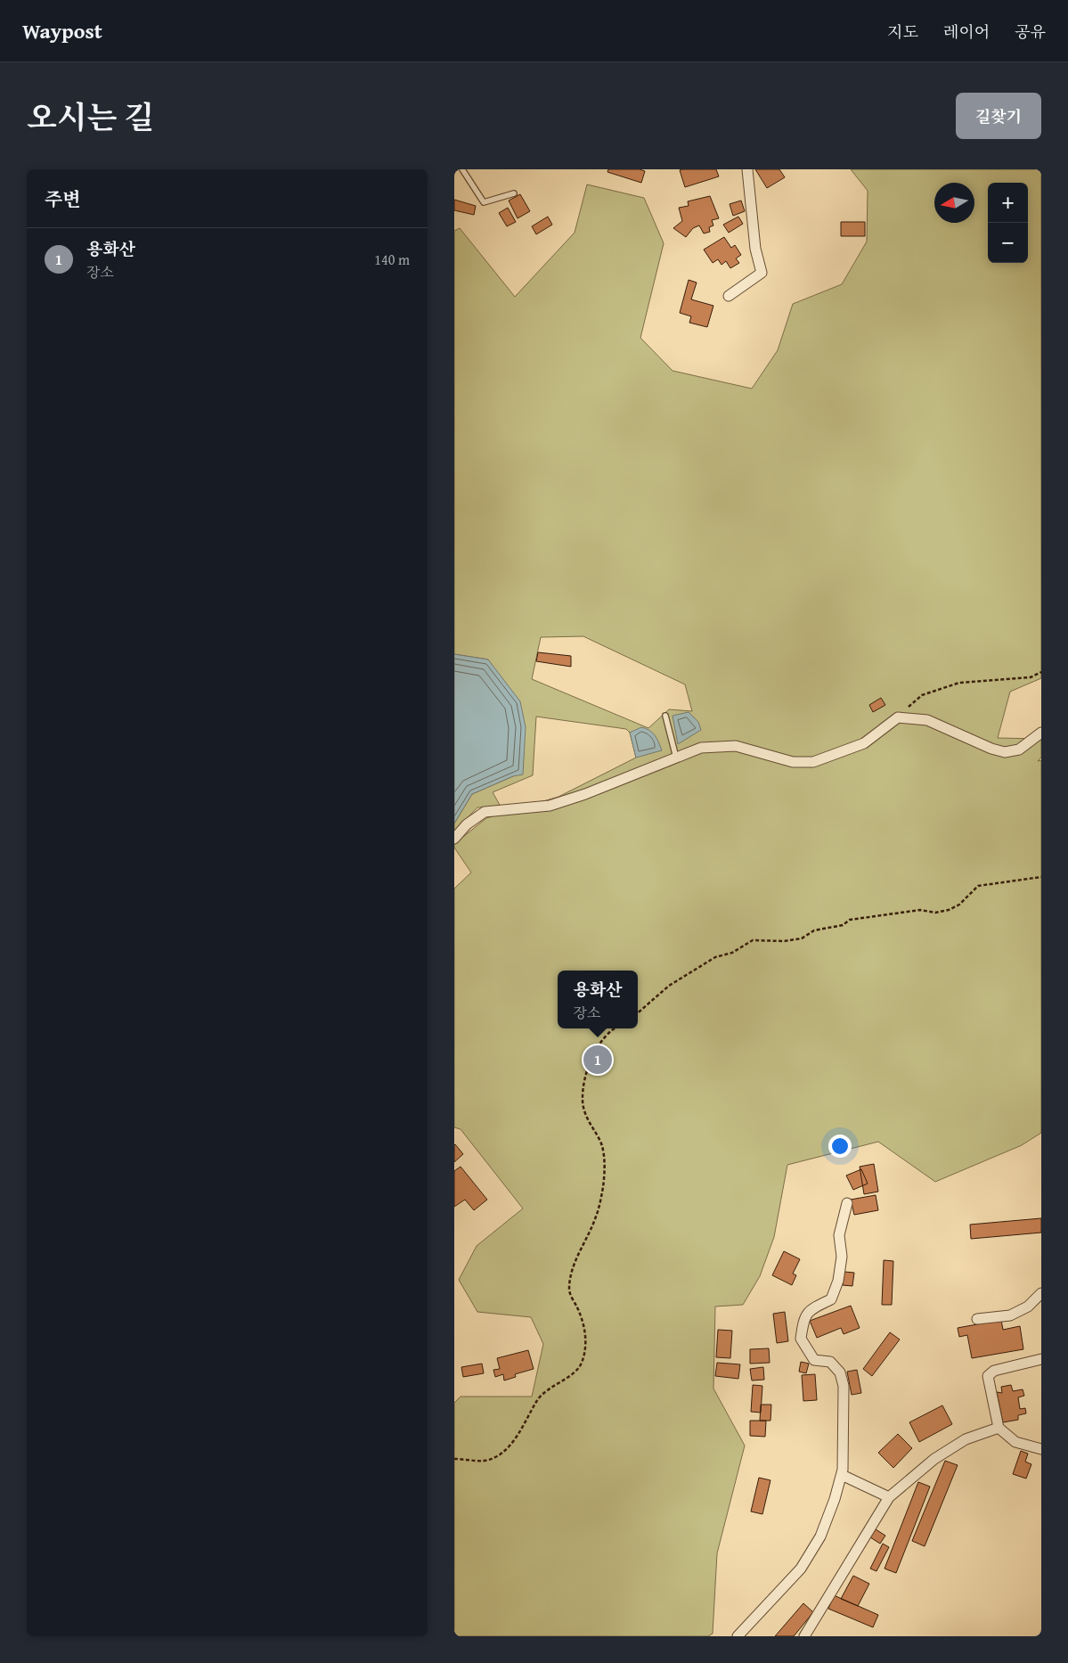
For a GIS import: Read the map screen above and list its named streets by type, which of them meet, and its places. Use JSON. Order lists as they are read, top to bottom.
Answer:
{
  "north": "left",
  "page": {
    "header": "Waypost",
    "nav": ["지도", "레이어", "공유"],
    "title": "오시는 길",
    "buttons": "길찾기",
    "heading": "주변",
    "map_buttons": ["+", "−"],
    "list": [
      {
        "mark": "1",
        "name": "용화산",
        "note": "장소",
        "value": "140 m"
      }
    ],
    "popup": ["용화산", "장소"],
    "pins": "1"
  }
}
